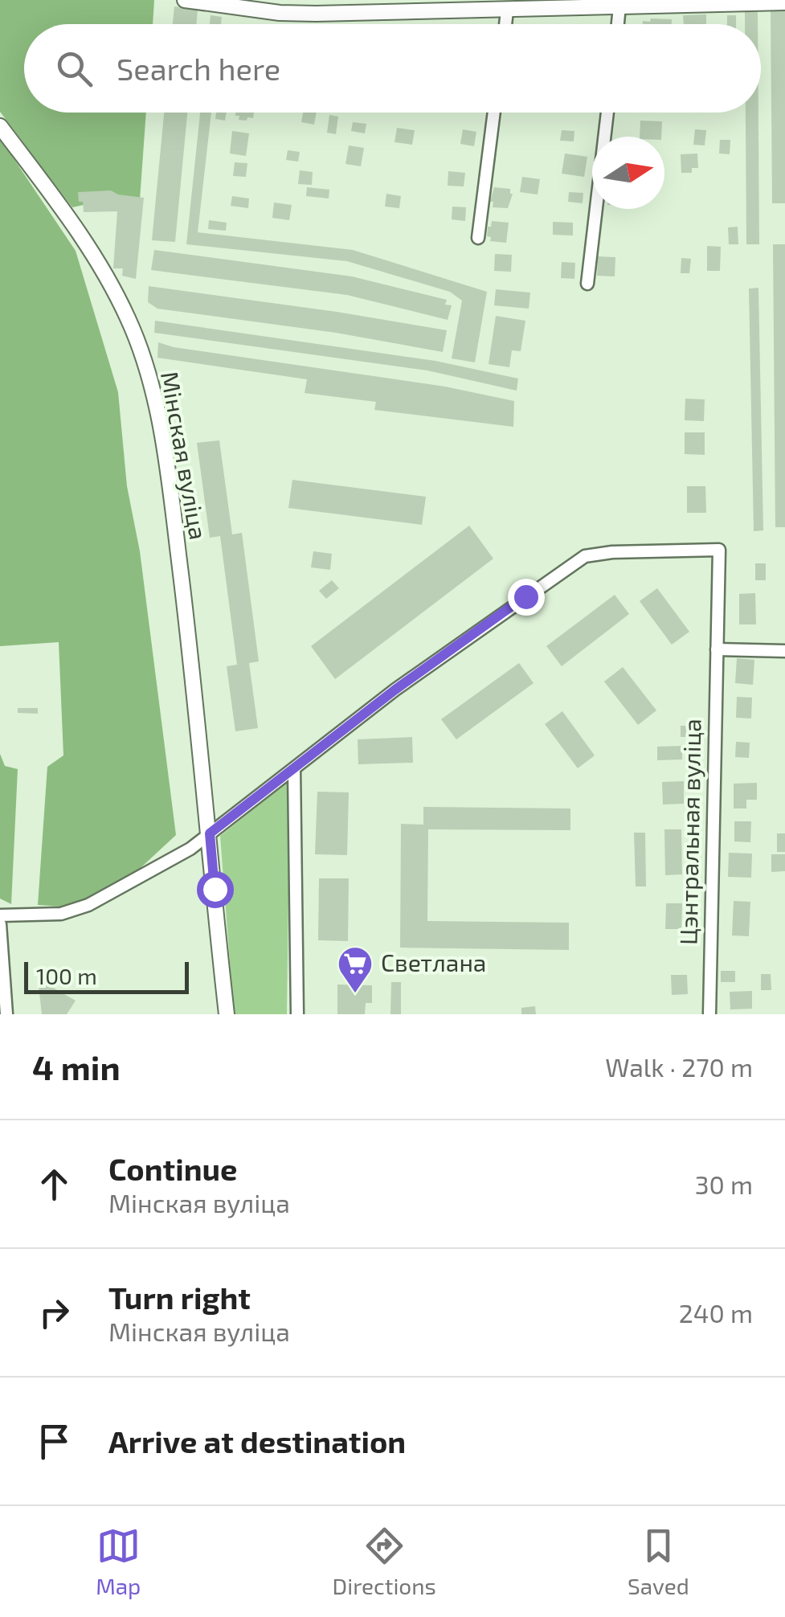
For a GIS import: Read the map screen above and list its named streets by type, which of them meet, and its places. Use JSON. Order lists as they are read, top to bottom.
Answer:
{
  "streets": {
    "main road": ["Мінская вуліца"],
    "street": ["Цэнтральная вуліца"]
  },
  "places": {
    "supermarket": ["Светлана"]
  },
  "scale_bar": "100 m",
  "north": "right",
  "page": {
    "search": "Search here",
    "scale": "100 m",
    "heading": ["4 min", "Walk · 270 m"],
    "list": [
      ["Continue", "Мінская вуліца", "30 m"],
      ["Turn right", "Мінская вуліца", "240 m"],
      "Arrive at destination"
    ],
    "nav": ["Map", "Directions", "Saved"]
  }
}
